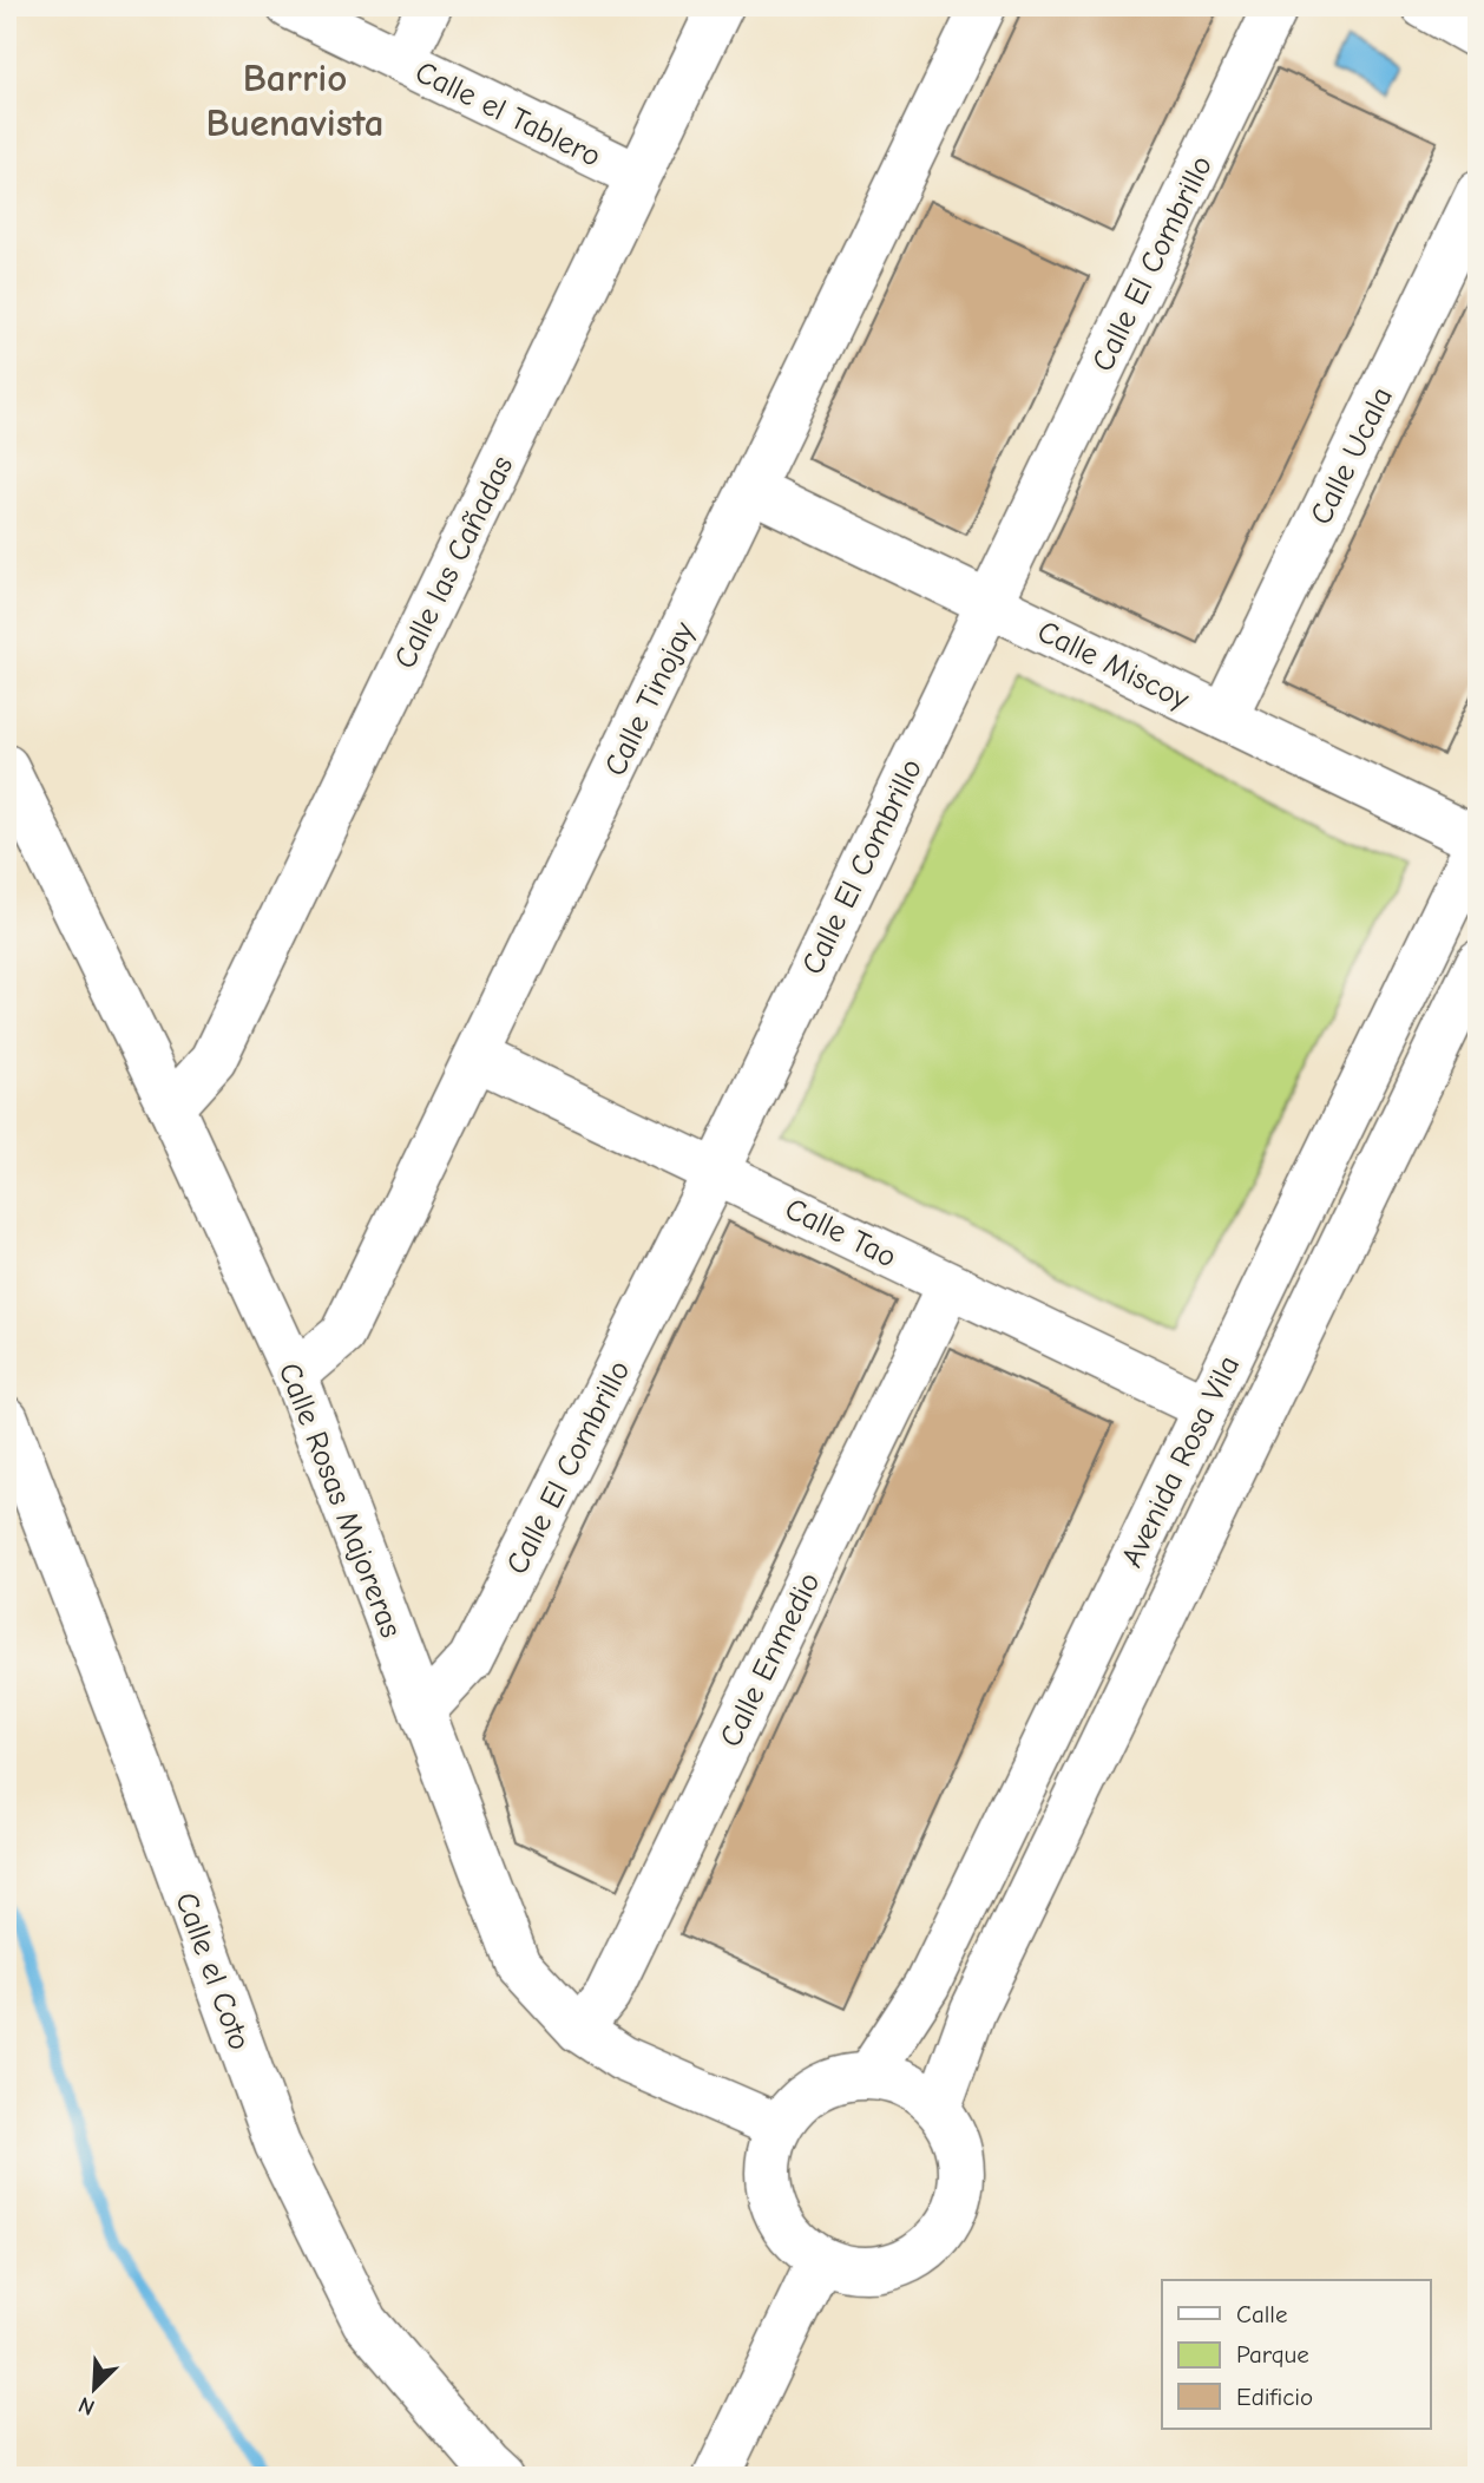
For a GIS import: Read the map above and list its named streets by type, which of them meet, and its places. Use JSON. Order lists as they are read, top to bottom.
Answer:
{
  "streets": {
    "street": [
      "Calle el Tablero",
      "Calle El Combrillo",
      "Calle Ucala",
      "Calle las Cañadas",
      "Calle Miscoy",
      "Calle Tinojay",
      "Calle Tao",
      "Avenida Rosa Vila",
      "Calle Rosas Majoreras",
      "Calle Enmedio",
      "Calle el Coto"
    ]
  },
  "crossings": [
    ["Calle el Tablero", "Calle las Cañadas"],
    ["Calle El Combrillo", "Calle Miscoy"],
    ["Calle El Combrillo", "Calle Tao"],
    ["Calle El Combrillo", "Calle Rosas Majoreras"],
    ["Calle Ucala", "Calle Miscoy"],
    ["Calle las Cañadas", "Calle Rosas Majoreras"],
    ["Calle Miscoy", "Calle Tinojay"],
    ["Calle Miscoy", "Avenida Rosa Vila"],
    ["Calle Tinojay", "Calle Tao"],
    ["Calle Tinojay", "Calle Rosas Majoreras"],
    ["Calle Tao", "Avenida Rosa Vila"],
    ["Calle Tao", "Calle Enmedio"],
    ["Avenida Rosa Vila", "Calle Rosas Majoreras"],
    ["Calle Rosas Majoreras", "Calle Enmedio"]
  ],
  "districts": ["Barrio Buenavista"],
  "legend": ["Calle", "Parque", "Edificio"],
  "north": "bottom left"
}
